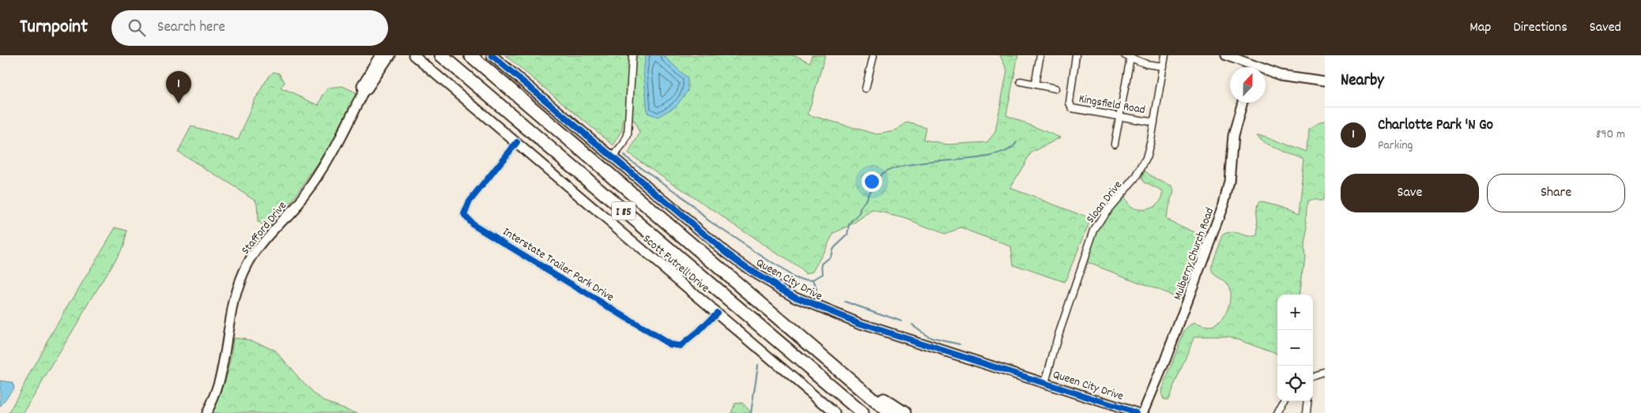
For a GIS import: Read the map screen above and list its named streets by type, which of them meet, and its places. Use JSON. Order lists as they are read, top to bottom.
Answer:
{
  "streets": {
    "highway": ["I 85"],
    "street": [
      "Kingsfield Road",
      "Sloan Drive",
      "Stafford Drive",
      "Mulberry Church Road",
      "Scott Futrell Drive",
      "Interstate Trailer Park Drive",
      "Queen City Drive"
    ]
  },
  "crossings": [
    ["Kingsfield Road", "Sloan Drive"],
    ["Sloan Drive", "Queen City Drive"],
    ["Scott Futrell Drive", "Interstate Trailer Park Drive"]
  ],
  "north": "top",
  "page": {
    "header": "Turnpoint",
    "search": "Search here",
    "nav": ["Map", "Directions", "Saved"],
    "heading": "Nearby",
    "pins": "1",
    "list": [
      {
        "mark": "1",
        "name": "Charlotte Park 'N Go",
        "note": "Parking",
        "value": "890 m"
      }
    ],
    "buttons": ["Save", "Share"],
    "map_buttons": ["+", "−"]
  }
}
